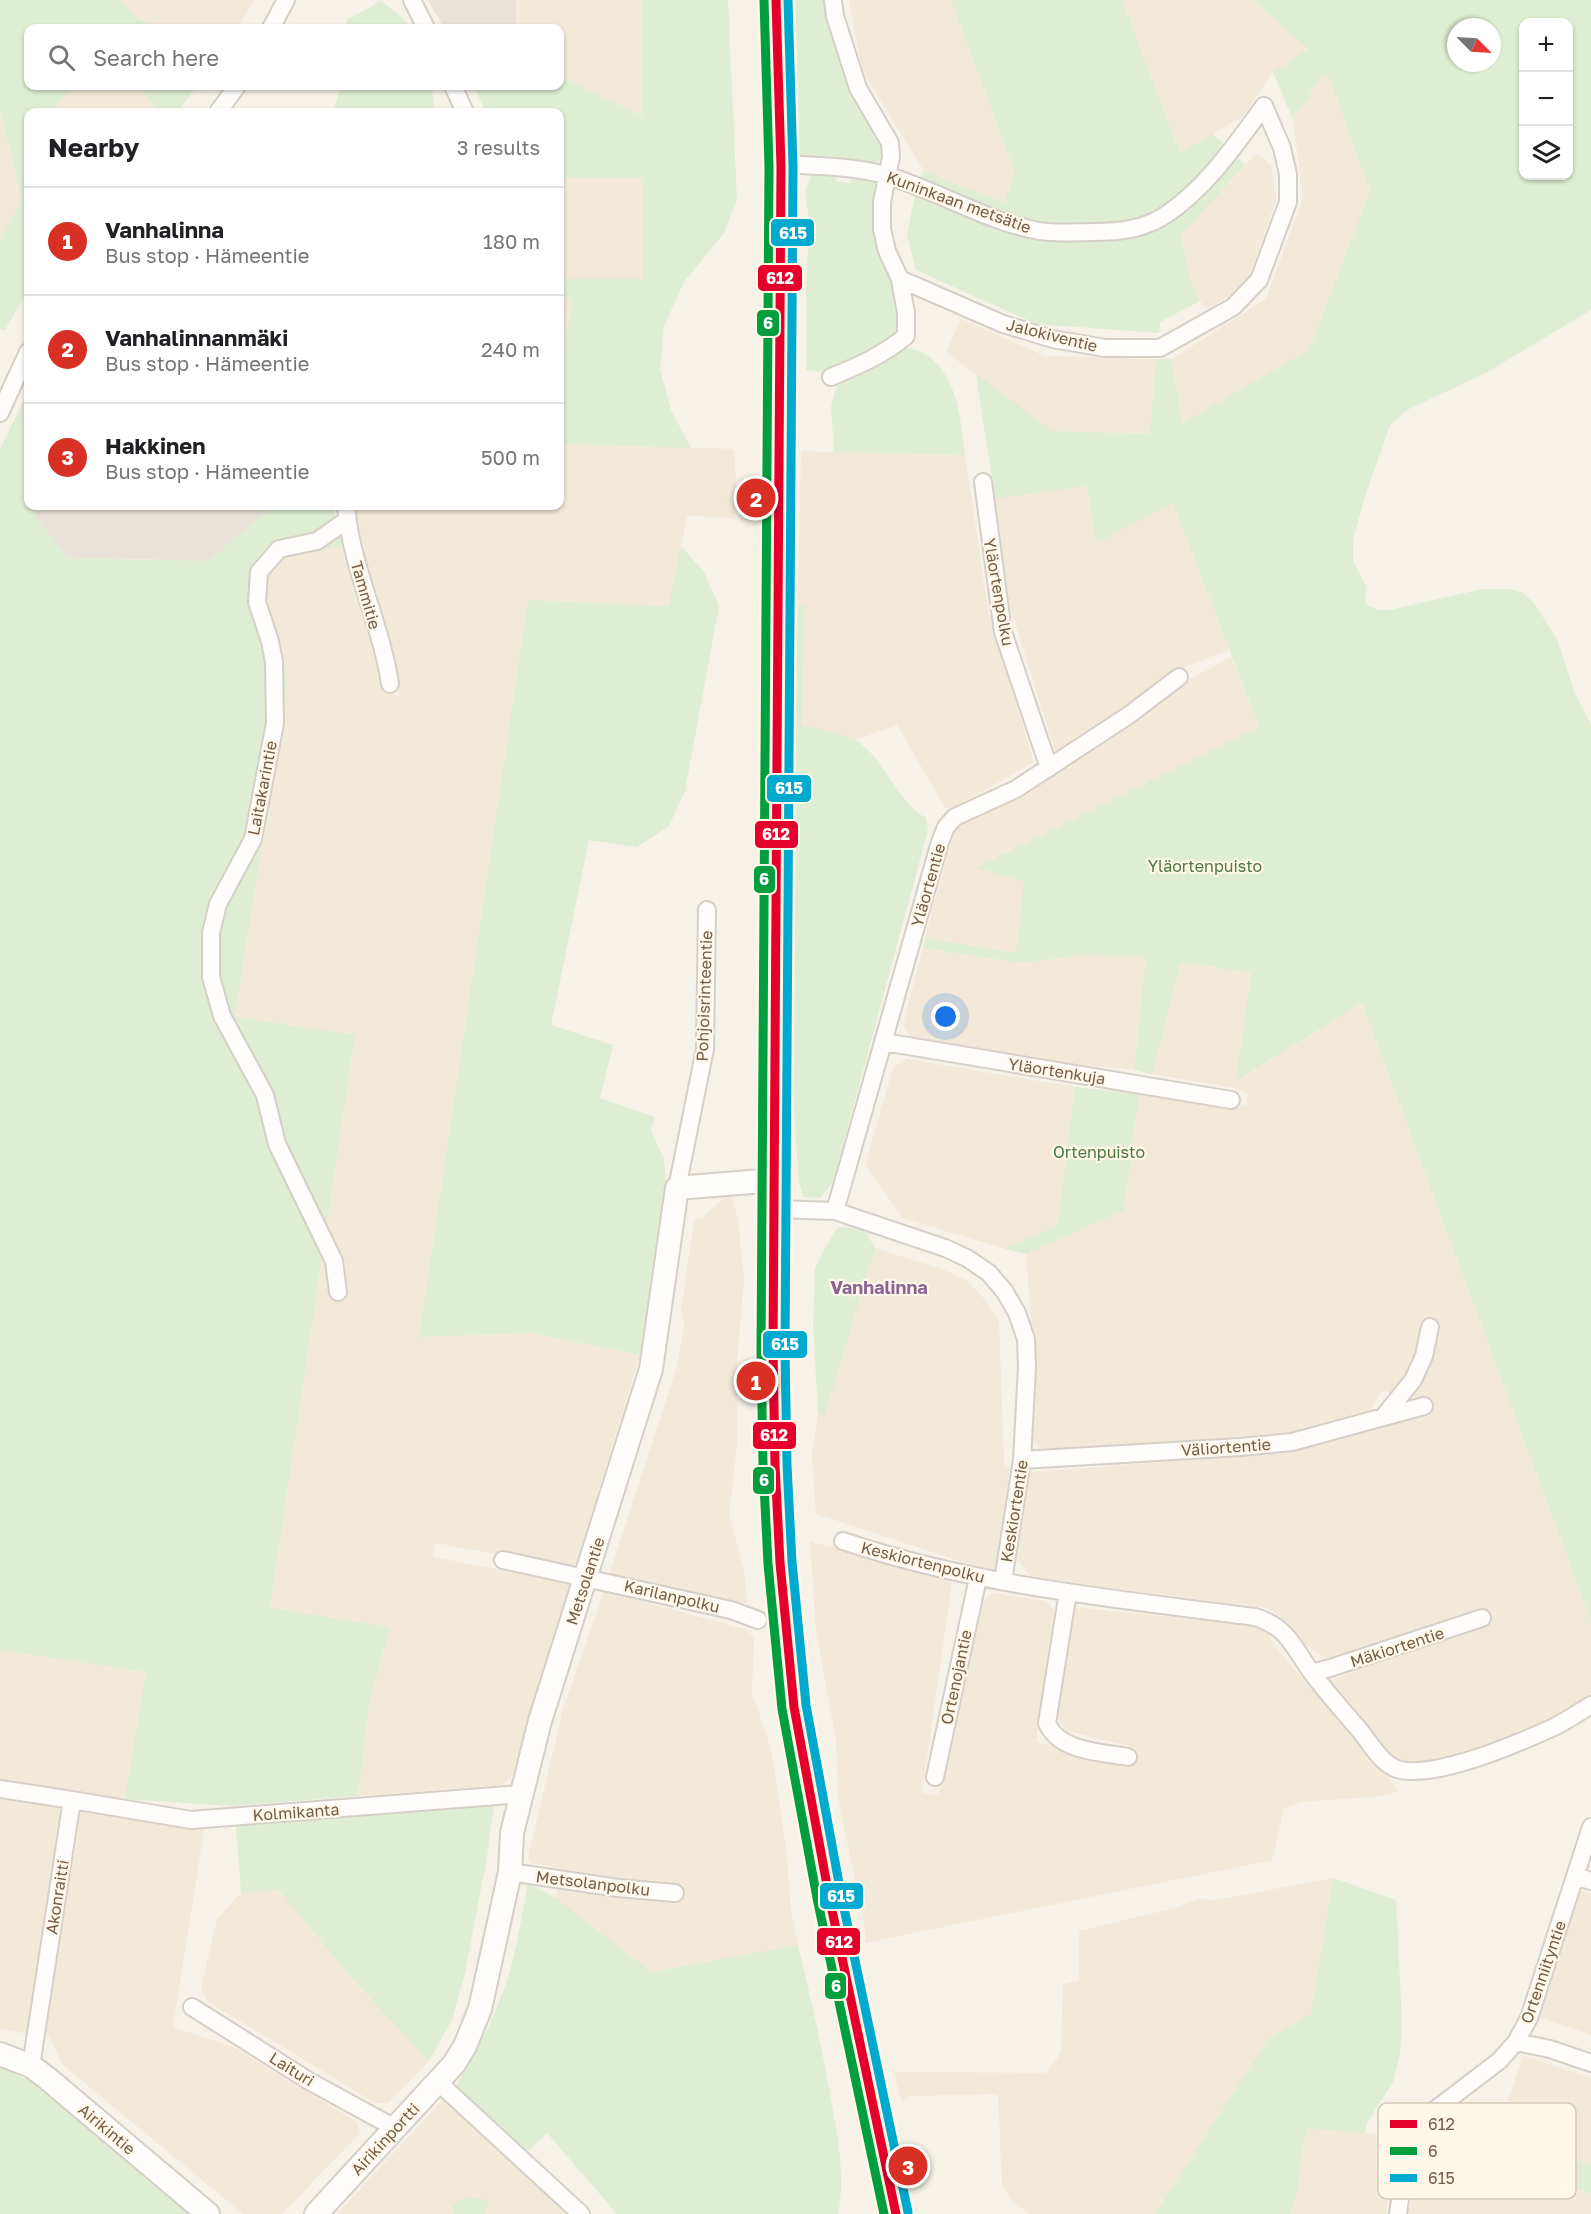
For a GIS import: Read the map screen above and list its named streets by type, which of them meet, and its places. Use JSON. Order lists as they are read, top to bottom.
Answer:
{
  "streets": {
    "street": [
      "Kuninkaan metsätie",
      "Jalokiventie",
      "Yläortenpolku",
      "Tammitie",
      "Laitakarintie",
      "Yläortentie",
      "Pohjoisrinteentie",
      "Yläortenkuja",
      "Väliortentie",
      "Keskiortentie",
      "Keskiortenpolku",
      "Metsolantie",
      "Karilanpolku",
      "Mäkiortentie",
      "Ortenojantie",
      "Kolmikanta",
      "Metsolanpolku",
      "Akonraitti",
      "Ortenniityntie",
      "Laituri",
      "Airikintie",
      "Airikinportti"
    ]
  },
  "crossings": [
    ["Kuninkaan metsätie", "Jalokiventie"],
    ["Yläortenpolku", "Yläortentie"],
    ["Tammitie", "Laitakarintie"],
    ["Yläortentie", "Yläortenkuja"],
    ["Yläortentie", "Keskiortentie"],
    ["Pohjoisrinteentie", "Metsolantie"],
    ["Väliortentie", "Keskiortentie"],
    ["Keskiortentie", "Keskiortenpolku"],
    ["Keskiortentie", "Mäkiortentie"],
    ["Keskiortenpolku", "Ortenojantie"],
    ["Metsolantie", "Karilanpolku"],
    ["Metsolantie", "Kolmikanta"],
    ["Metsolantie", "Metsolanpolku"],
    ["Metsolantie", "Airikinportti"],
    ["Kolmikanta", "Akonraitti"],
    ["Akonraitti", "Airikintie"],
    ["Laituri", "Airikinportti"]
  ],
  "districts": ["Vanhalinna"],
  "parks": ["Yläortenpuisto", "Ortenpuisto"],
  "lines": ["transit line 612", "transit line 6", "transit line 615"],
  "legend": ["612", "6", "615"],
  "north": "bottom right",
  "page": {
    "map_buttons": ["+", "−"],
    "search": "Search here",
    "heading": ["Nearby", "3 results"],
    "list": [
      {
        "mark": "1",
        "name": "Vanhalinna",
        "note": "Bus stop · Hämeentie",
        "value": "180 m"
      },
      {
        "mark": "2",
        "name": "Vanhalinnanmäki",
        "note": "Bus stop · Hämeentie",
        "value": "240 m"
      },
      {
        "mark": "3",
        "name": "Hakkinen",
        "note": "Bus stop · Hämeentie",
        "value": "500 m"
      }
    ],
    "pins": ["2", "1", "3"]
  }
}
